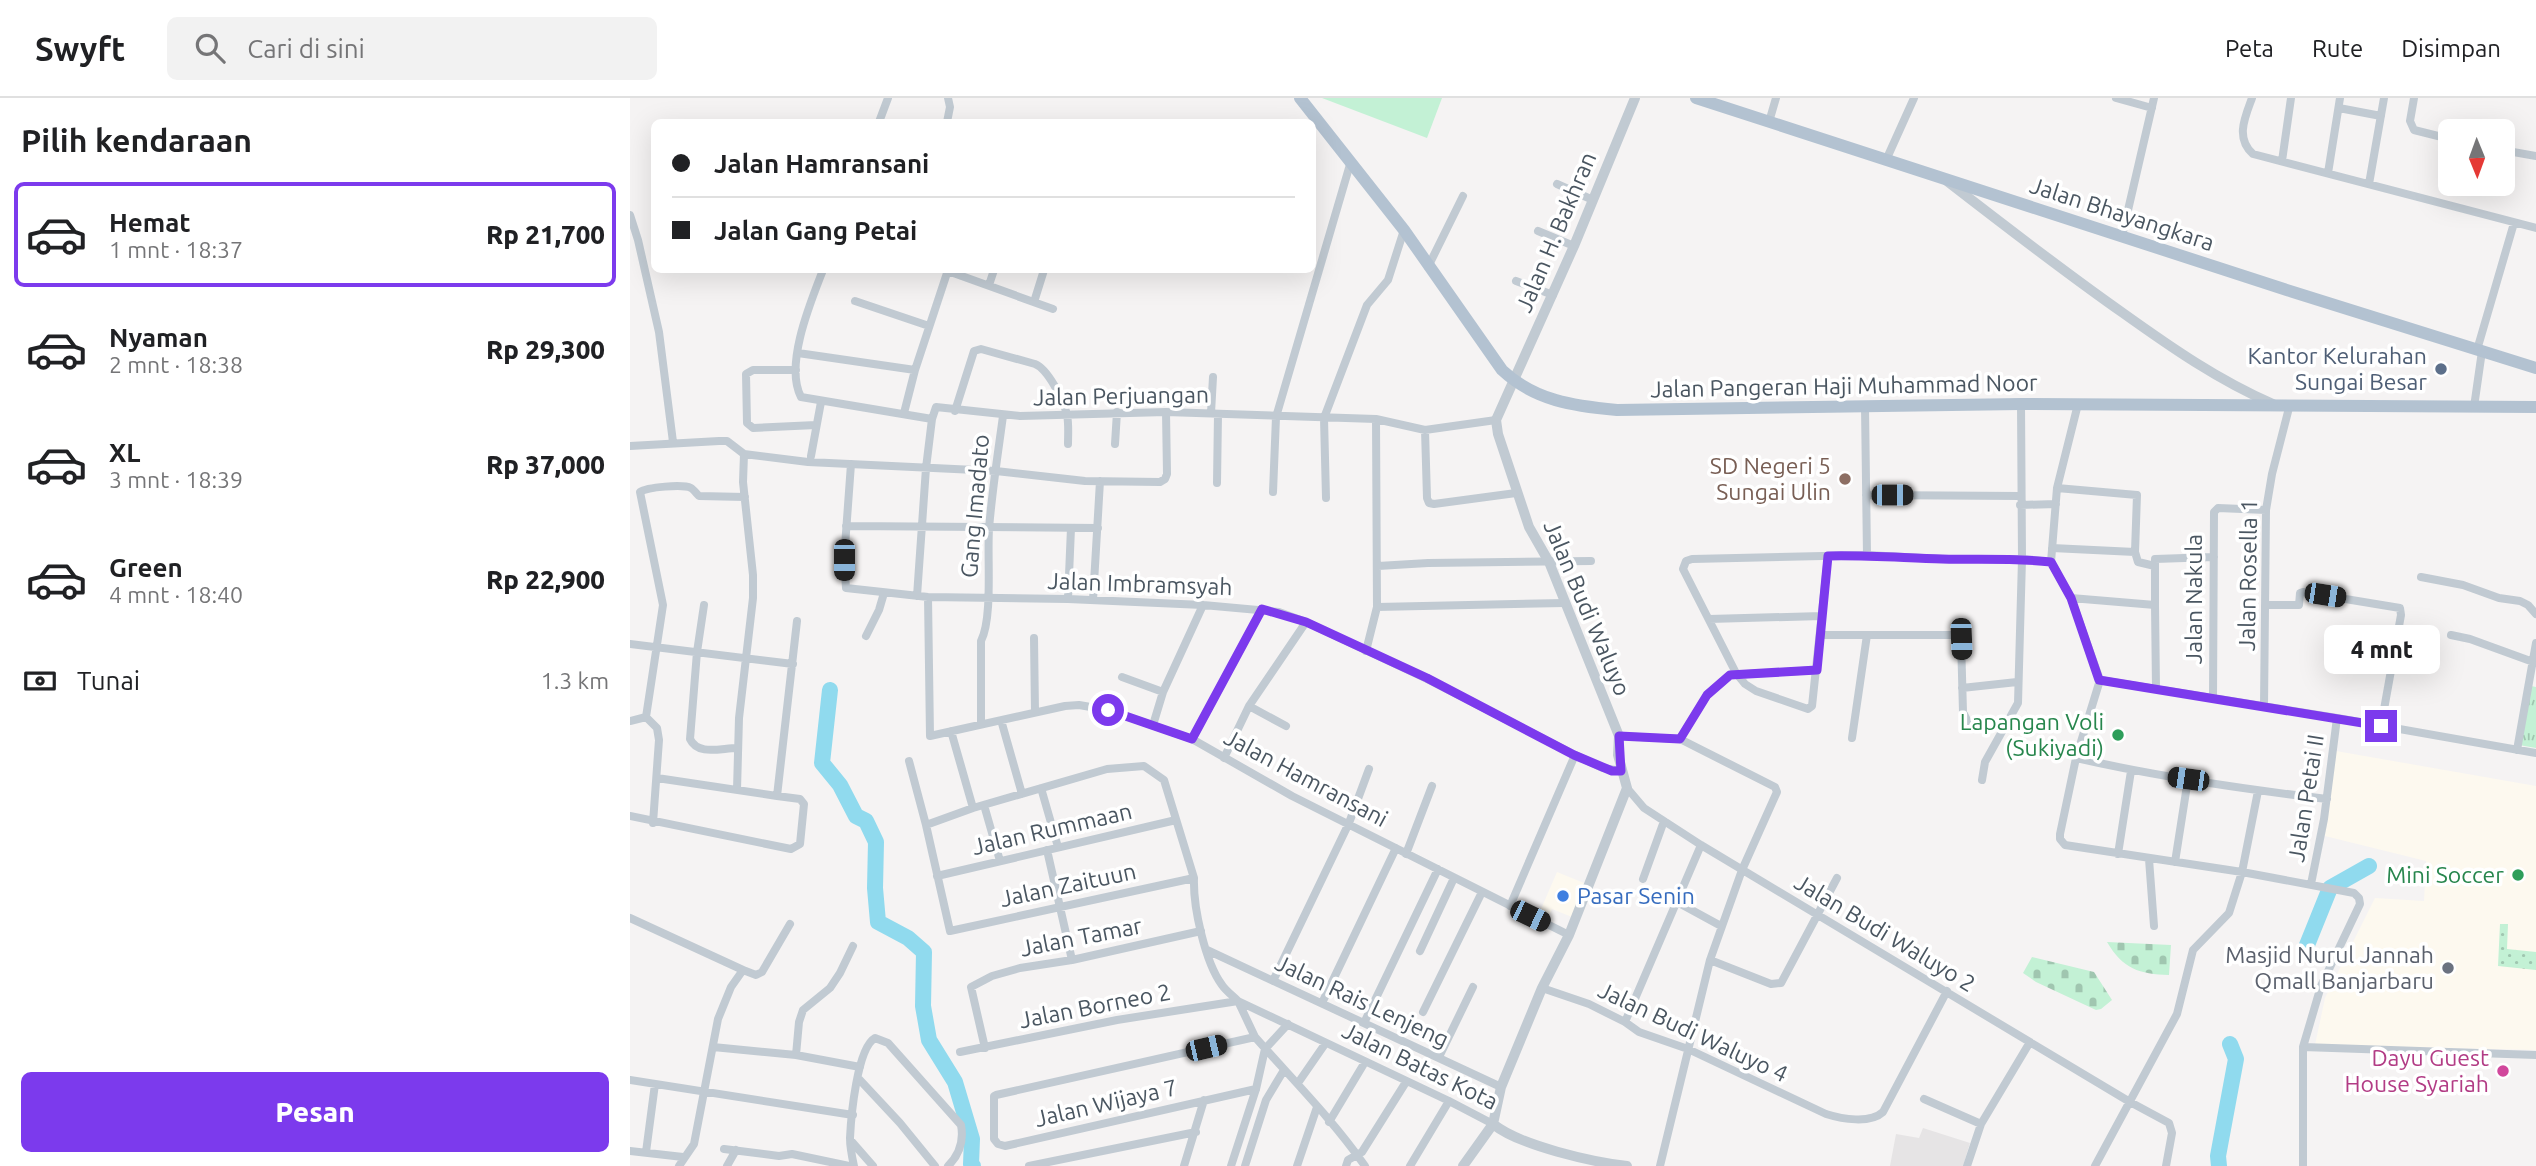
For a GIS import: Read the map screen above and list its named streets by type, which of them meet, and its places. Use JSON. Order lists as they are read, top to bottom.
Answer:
{
  "streets": {
    "main road": ["Jalan Bhayangkara", "Jalan Pangeran Haji Muhammad Noor"],
    "street": [
      "Jalan H. Bakhran",
      "Jalan Perjuangan",
      "Gang Imadato",
      "Jalan Rosella 1",
      "Jalan Imbramsyah",
      "Jalan Nakula",
      "Jalan Budi Waluyo",
      "Jalan Hamransani",
      "Jalan Petai II",
      "Jalan Rummaan",
      "Jalan Zaituun",
      "Jalan Budi Waluyo 2",
      "Jalan Tamar",
      "Jalan Rais Lenjeng",
      "Jalan Borneo 2",
      "Jalan Budi Waluyo 4",
      "Jalan Batas Kota",
      "Jalan Wijaya 7"
    ]
  },
  "crossings": [
    ["Jalan H. Bakhran", "Jalan Pangeran Haji Muhammad Noor"],
    ["Jalan Pangeran Haji Muhammad Noor", "Jalan Rosella 1"],
    ["Jalan Perjuangan", "Gang Imadato"],
    ["Jalan Perjuangan", "Jalan Budi Waluyo"],
    ["Gang Imadato", "Jalan Imbramsyah"],
    ["Gang Imadato", "Jalan Hamransani"],
    ["Jalan Rosella 1", "Jalan Nakula"],
    ["Jalan Imbramsyah", "Jalan Budi Waluyo"],
    ["Jalan Imbramsyah", "Jalan Hamransani"],
    ["Jalan Budi Waluyo", "Jalan Budi Waluyo 2"],
    ["Jalan Rummaan", "Jalan Zaituun"],
    ["Jalan Rummaan", "Jalan Batas Kota"],
    ["Jalan Zaituun", "Jalan Batas Kota"],
    ["Jalan Budi Waluyo 2", "Jalan Budi Waluyo 4"],
    ["Jalan Tamar", "Jalan Borneo 2"],
    ["Jalan Tamar", "Jalan Batas Kota"],
    ["Jalan Rais Lenjeng", "Jalan Batas Kota"],
    ["Jalan Borneo 2", "Jalan Batas Kota"]
  ],
  "places": [
    "Kantor Kelurahan Sungai Besar",
    "SD Negeri 5 Sungai Ulin",
    "Lapangan Voli (Sukiyadi)",
    "Mini Soccer",
    "Pasar Senin",
    "Masjid Nurul Jannah Qmall Banjarbaru",
    "Dayu Guest House Syariah"
  ],
  "north": "bottom",
  "page": {
    "header": "Swyft",
    "search": "Cari di sini",
    "nav": ["Peta", "Rute", "Disimpan"],
    "heading": "Pilih kendaraan",
    "banner": ["Jalan Hamransani", "Jalan Gang Petai"],
    "list": [
      {
        "name": "Hemat",
        "note": "1 mnt · 18:37",
        "value": "Rp 21,700"
      },
      {
        "name": "Nyaman",
        "note": "2 mnt · 18:38",
        "value": "Rp 29,300"
      },
      {
        "name": "XL",
        "note": "3 mnt · 18:39",
        "value": "Rp 37,000"
      },
      {
        "name": "Green",
        "note": "4 mnt · 18:40",
        "value": "Rp 22,900"
      }
    ],
    "bubble": "4 mnt",
    "pay": ["Tunai", "1.3 km"],
    "buttons": "Pesan"
  }
}
